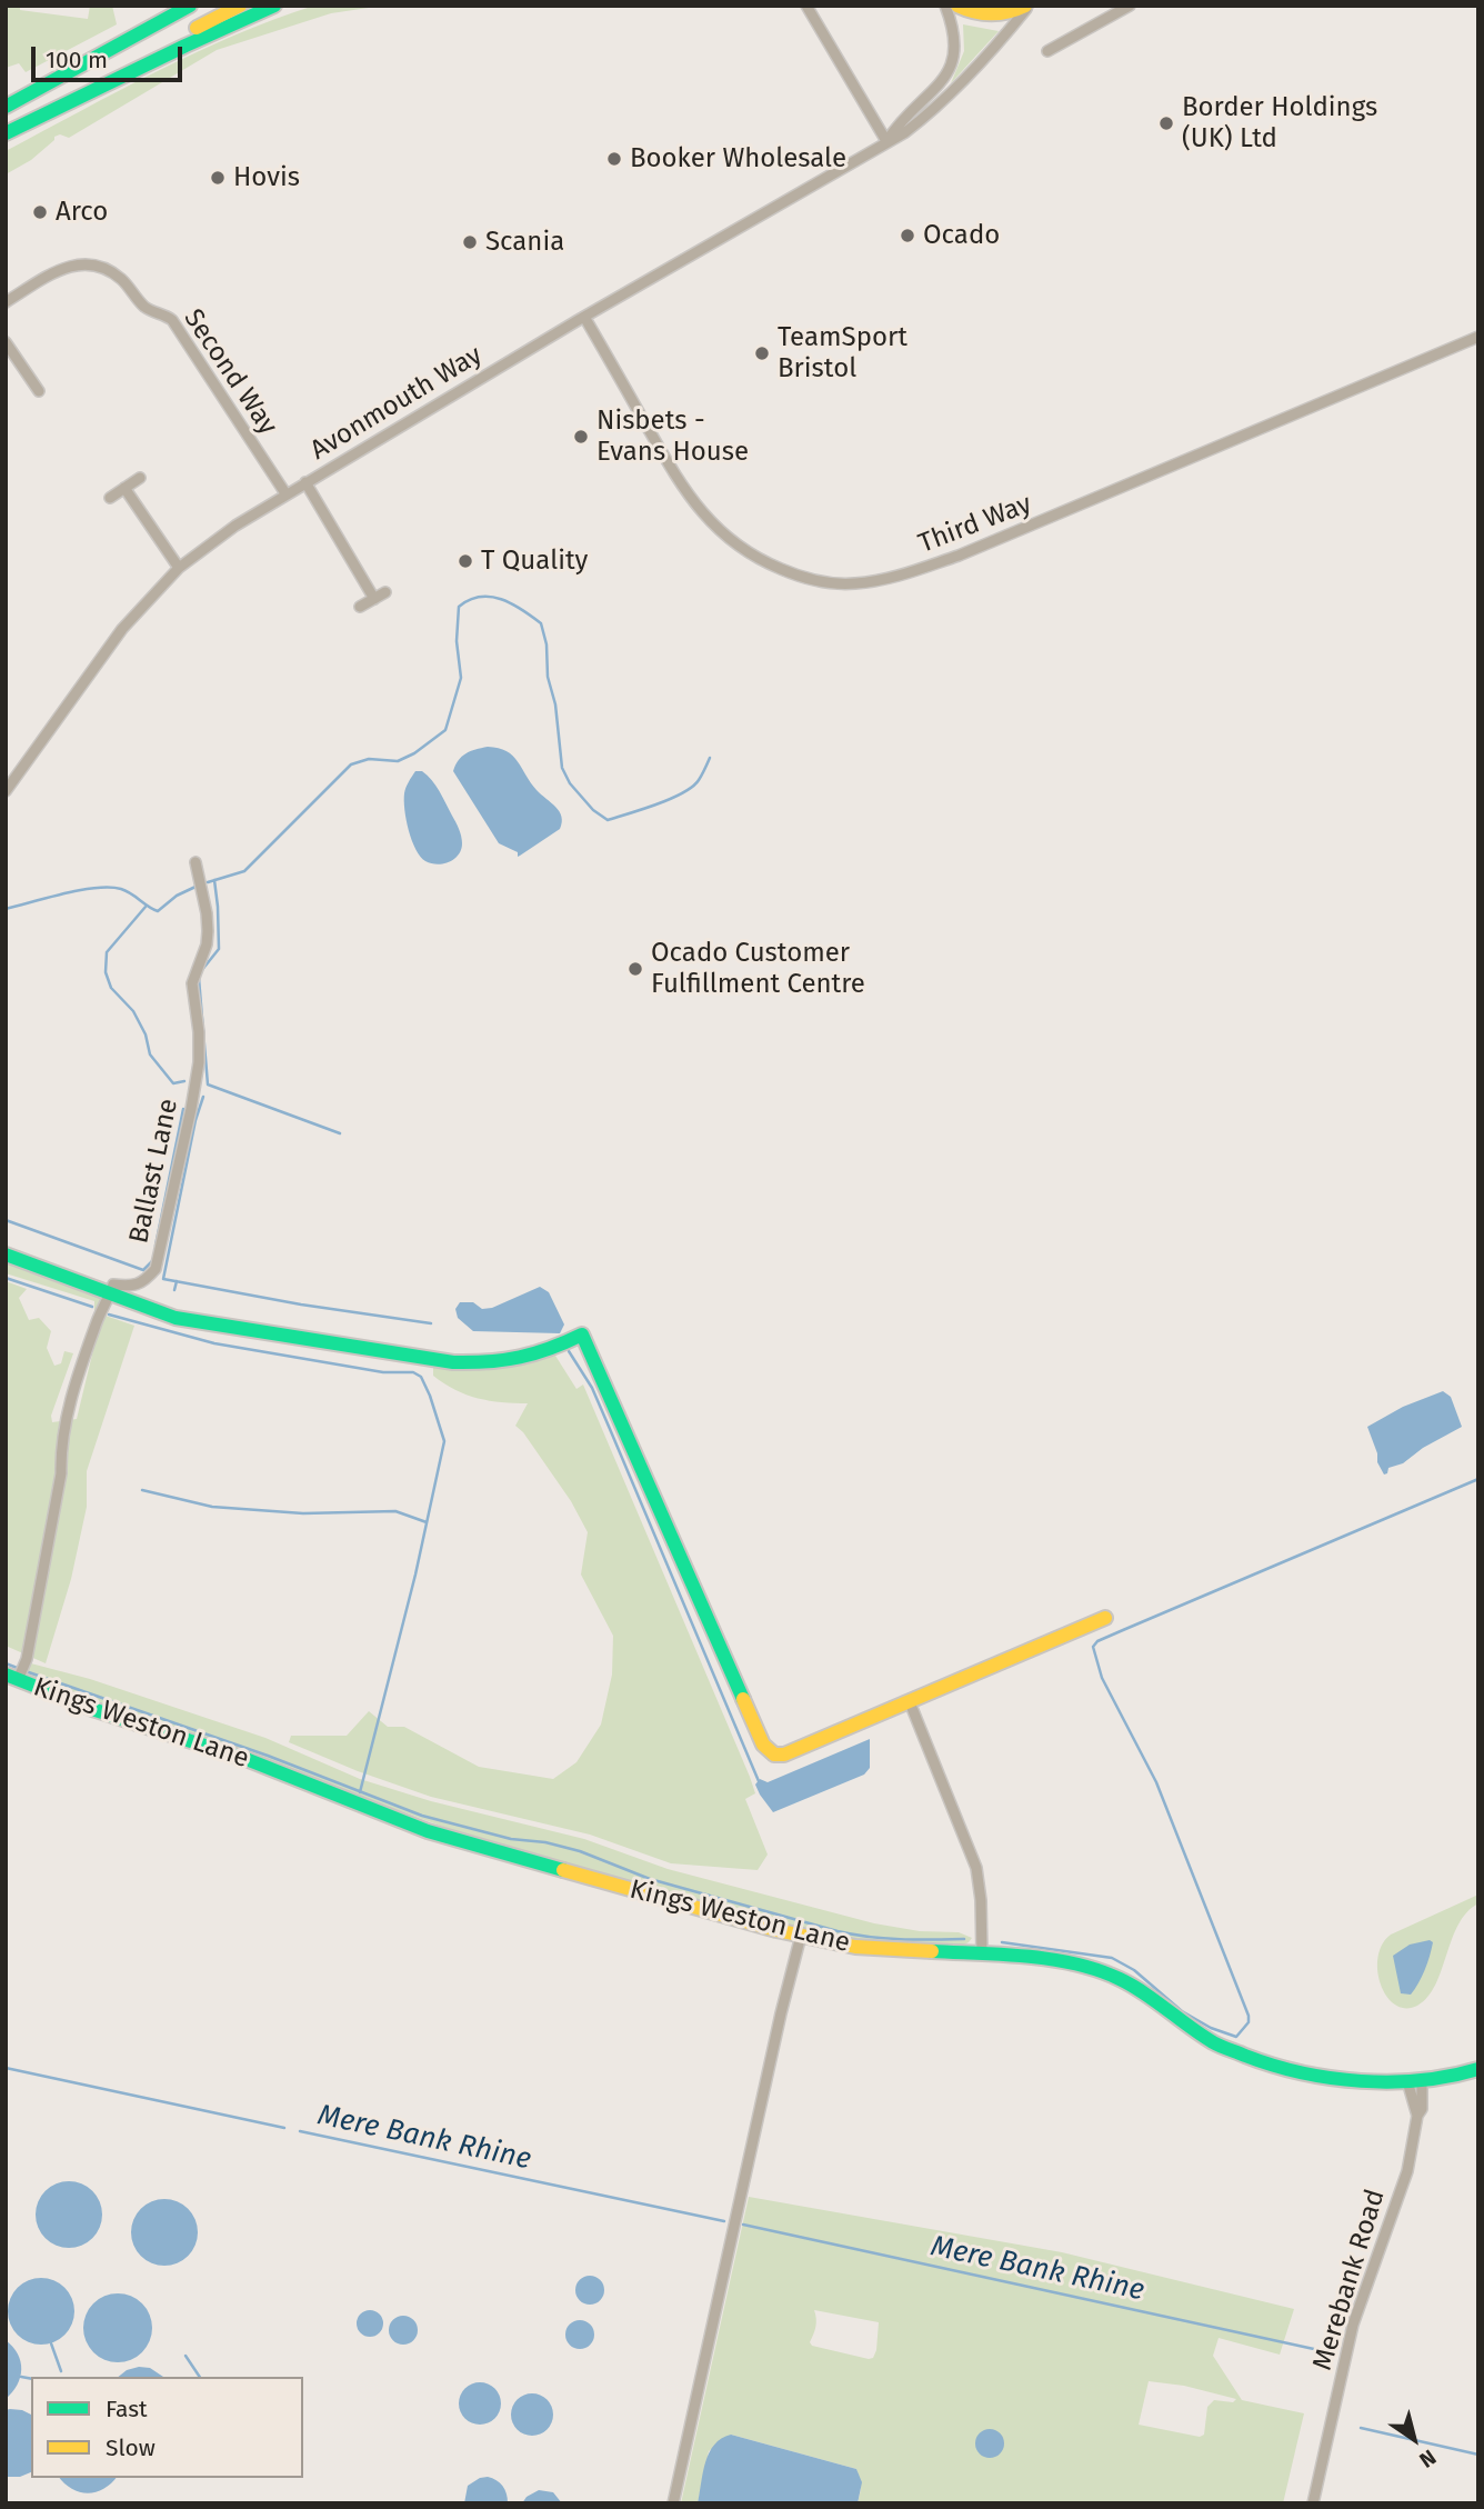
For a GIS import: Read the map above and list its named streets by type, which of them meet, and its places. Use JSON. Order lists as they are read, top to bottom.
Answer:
{
  "streets": {
    "main road": ["Kings Weston Lane"],
    "street": [
      "Second Way",
      "Avonmouth Way",
      "Third Way",
      "Ballast Lane",
      "Merebank Road"
    ]
  },
  "crossings": [
    ["Second Way", "Avonmouth Way"],
    ["Avonmouth Way", "Third Way"],
    ["Kings Weston Lane", "Merebank Road"]
  ],
  "water": ["Mere Bank Rhine"],
  "places": [
    "Border Holdings (UK) Ltd",
    "Booker Wholesale",
    "Hovis",
    "Arco",
    "Ocado",
    "Scania",
    "TeamSport Bristol",
    "Nisbets - Evans House",
    "T Quality",
    "Ocado Customer Fulfillment Centre"
  ],
  "legend": ["Fast", "Slow"],
  "scale_bar": "100 m",
  "north": "bottom right"
}
